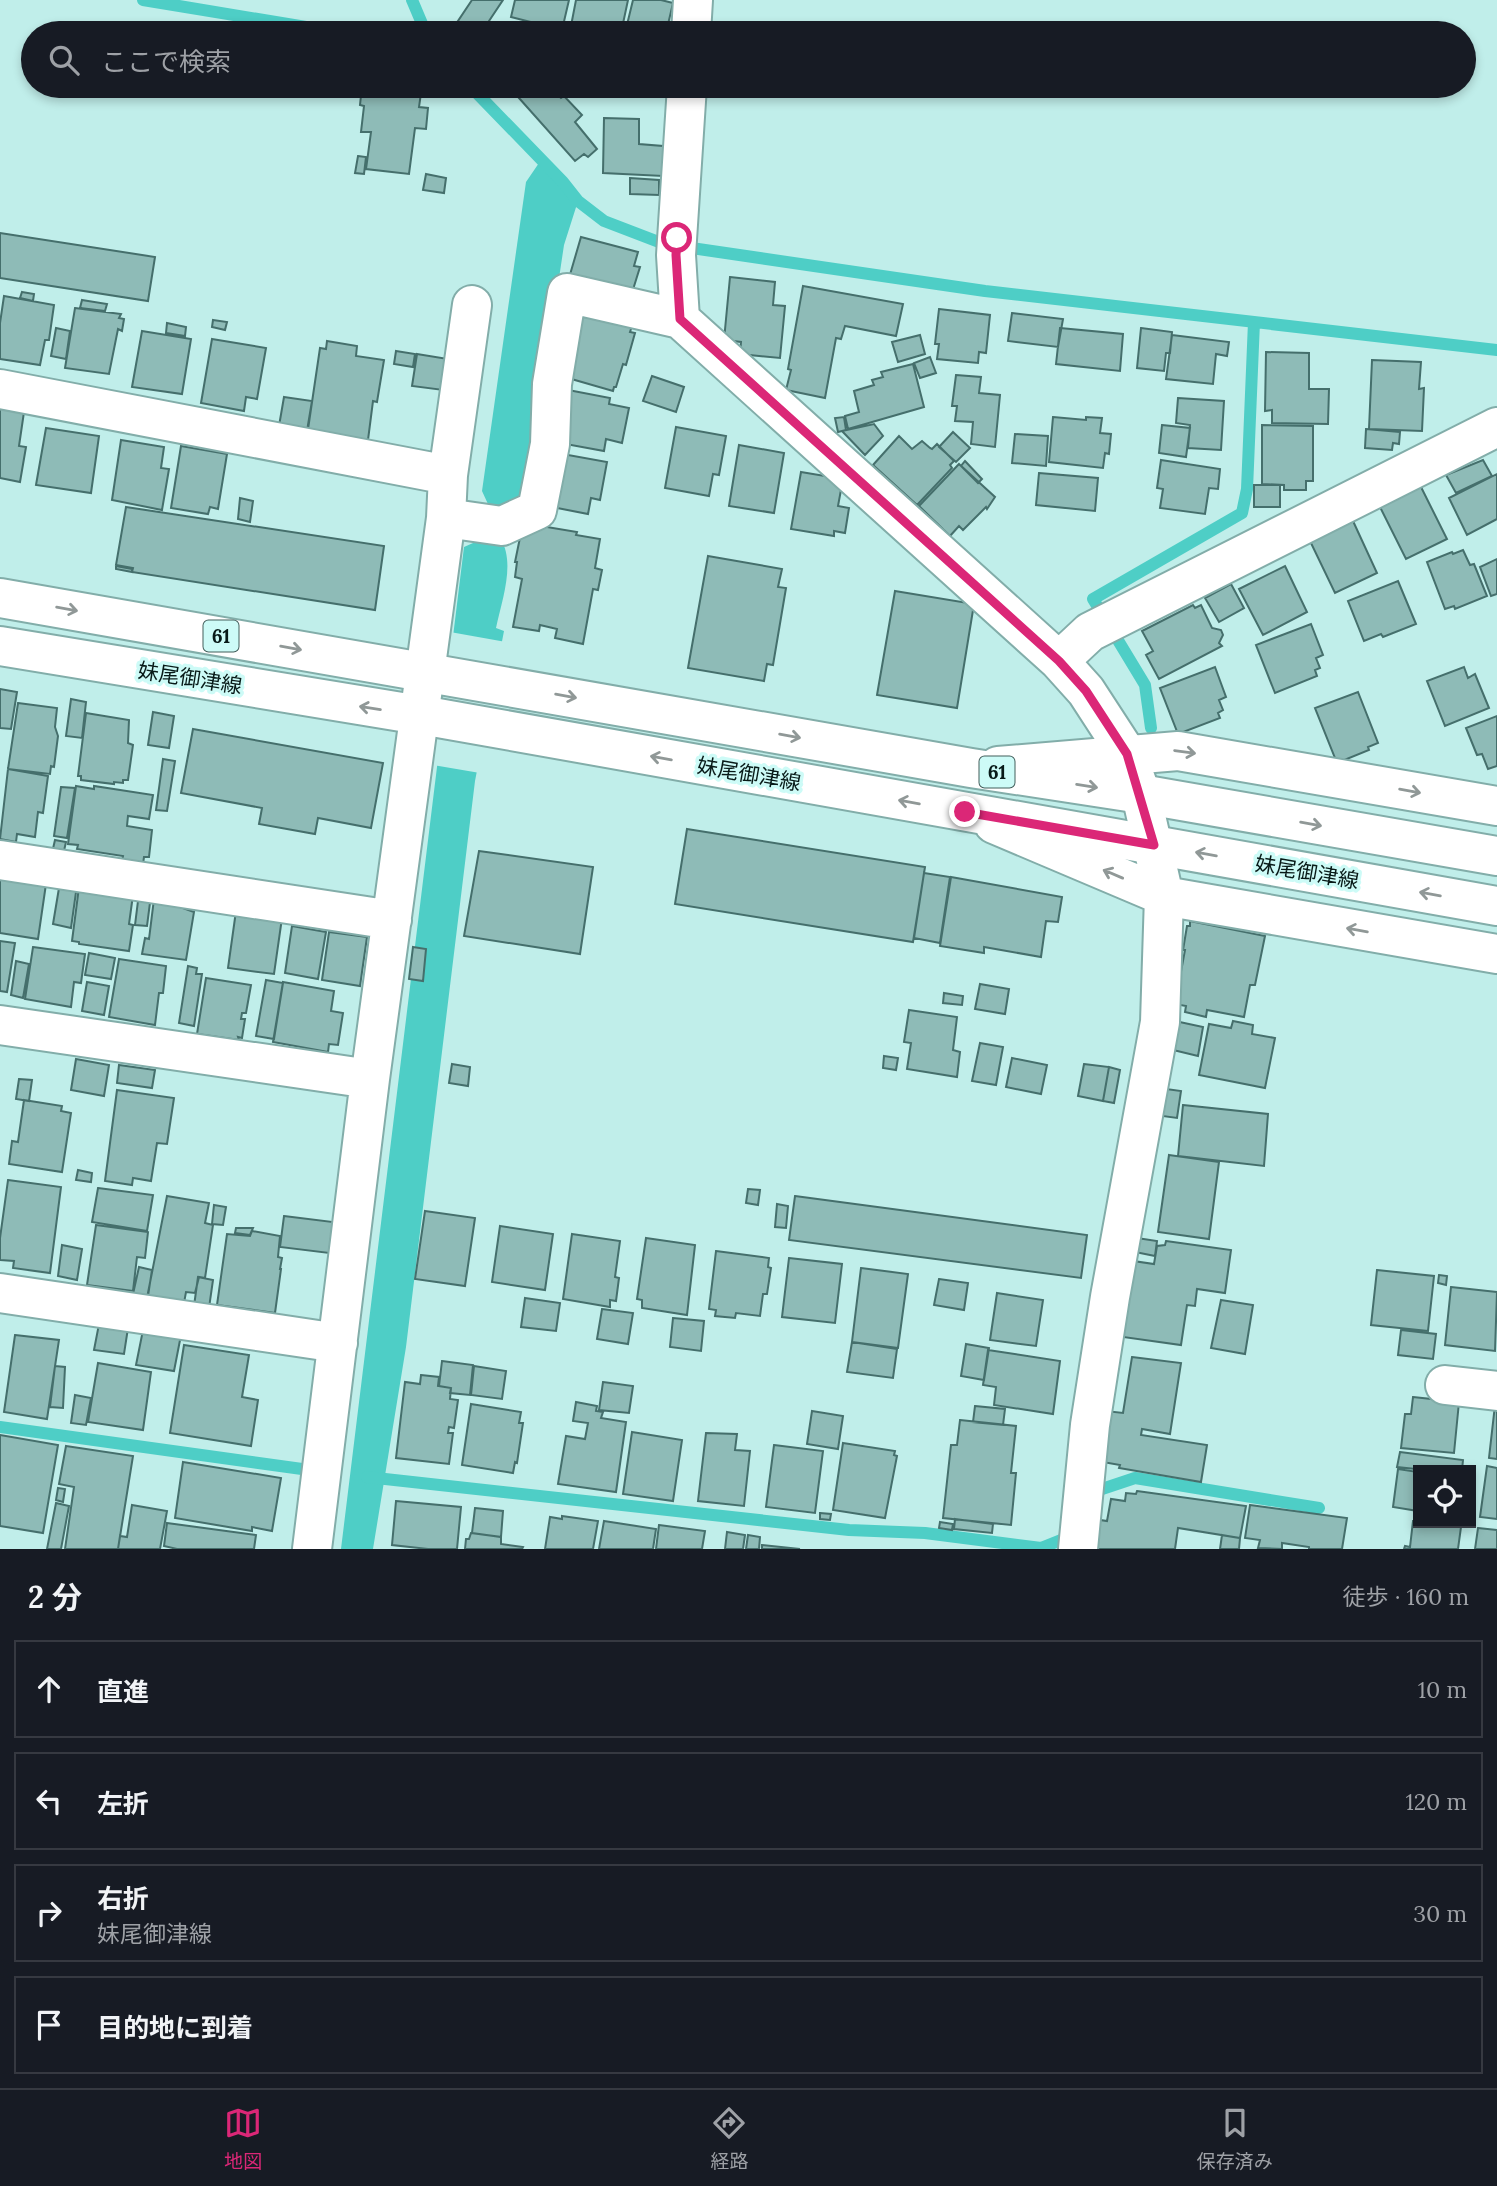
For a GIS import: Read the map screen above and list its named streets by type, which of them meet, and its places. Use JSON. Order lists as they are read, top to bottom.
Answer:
{
  "streets": {
    "street": ["61", "妹尾御津線"]
  },
  "page": {
    "search": "ここで検索",
    "heading": ["2 分", "徒歩 · 160 m"],
    "list": [
      ["直進", "10 m"],
      ["左折", "120 m"],
      ["右折", "妹尾御津線", "30 m"],
      "目的地に到着"
    ],
    "nav": ["地図", "経路", "保存済み"]
  }
}
